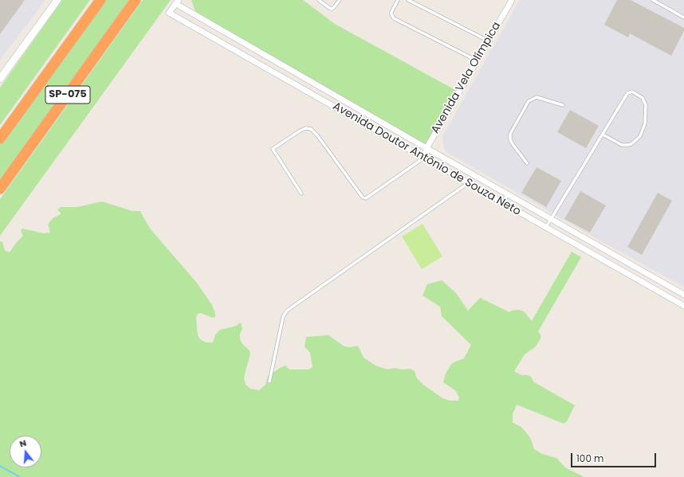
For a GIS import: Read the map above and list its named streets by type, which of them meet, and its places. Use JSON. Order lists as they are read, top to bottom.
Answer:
{
  "streets": {
    "highway": ["SP-075"],
    "street": ["Avenida Vela Olímpica", "Avenida Doutor Antônio de Souza Neto"]
  },
  "crossings": [
    ["Avenida Vela Olímpica", "Avenida Doutor Antônio de Souza Neto"]
  ],
  "scale_bar": "100 m",
  "north": "top"
}
